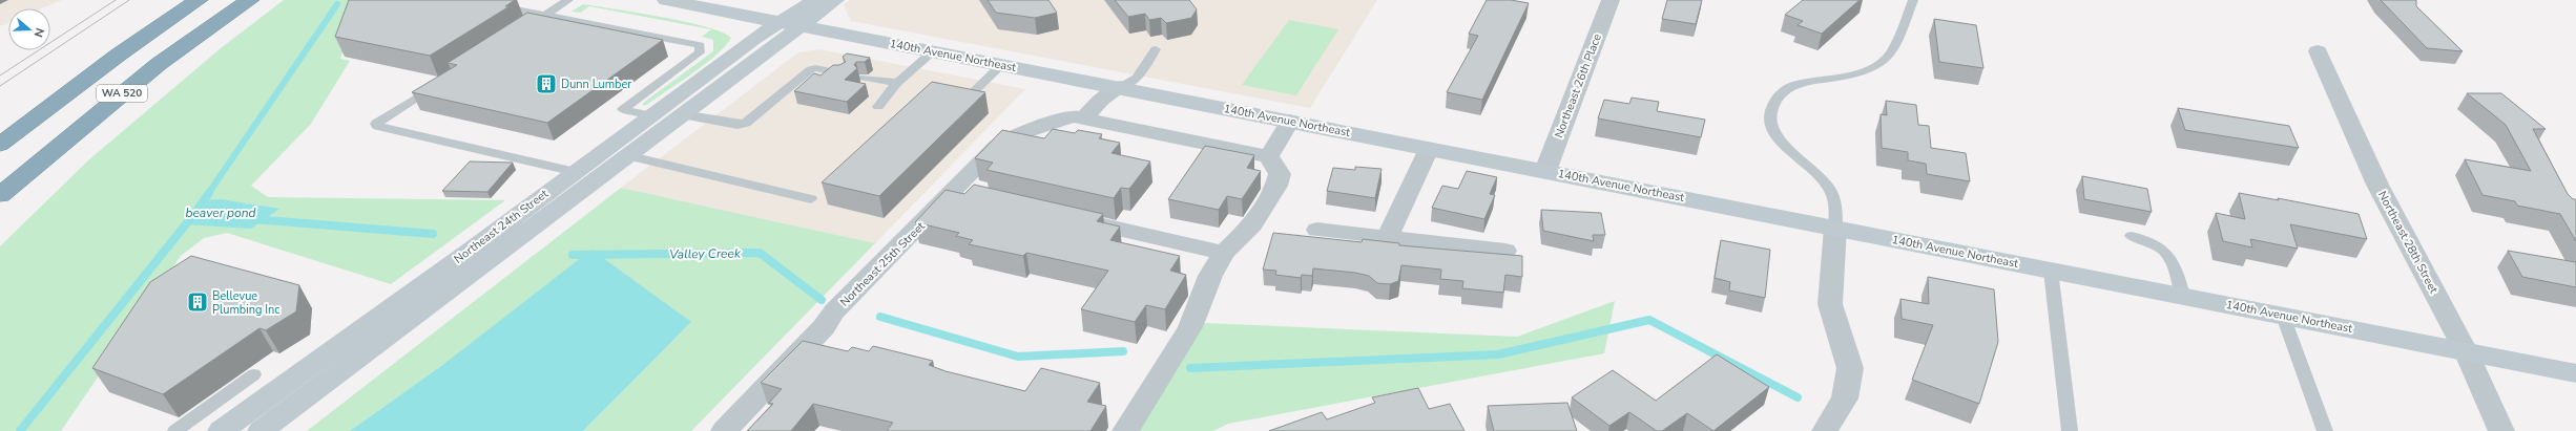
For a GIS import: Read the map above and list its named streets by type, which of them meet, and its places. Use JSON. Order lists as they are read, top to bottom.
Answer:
{
  "streets": {
    "highway": ["WA 520"],
    "street": [
      "140th Avenue Northeast",
      "Northeast 26th Place",
      "Northeast 24th Street",
      "Northeast 28th Street",
      "Northeast 25th Street"
    ]
  },
  "crossings": [
    ["140th Avenue Northeast", "Northeast 26th Place"],
    ["140th Avenue Northeast", "Northeast 24th Street"],
    ["140th Avenue Northeast", "Northeast 28th Street"]
  ],
  "water": ["beaver pond", "Valley Creek"],
  "places": {
    "building": ["Dunn Lumber", "Bellevue Plumbing Inc"]
  },
  "north": "right"
}
